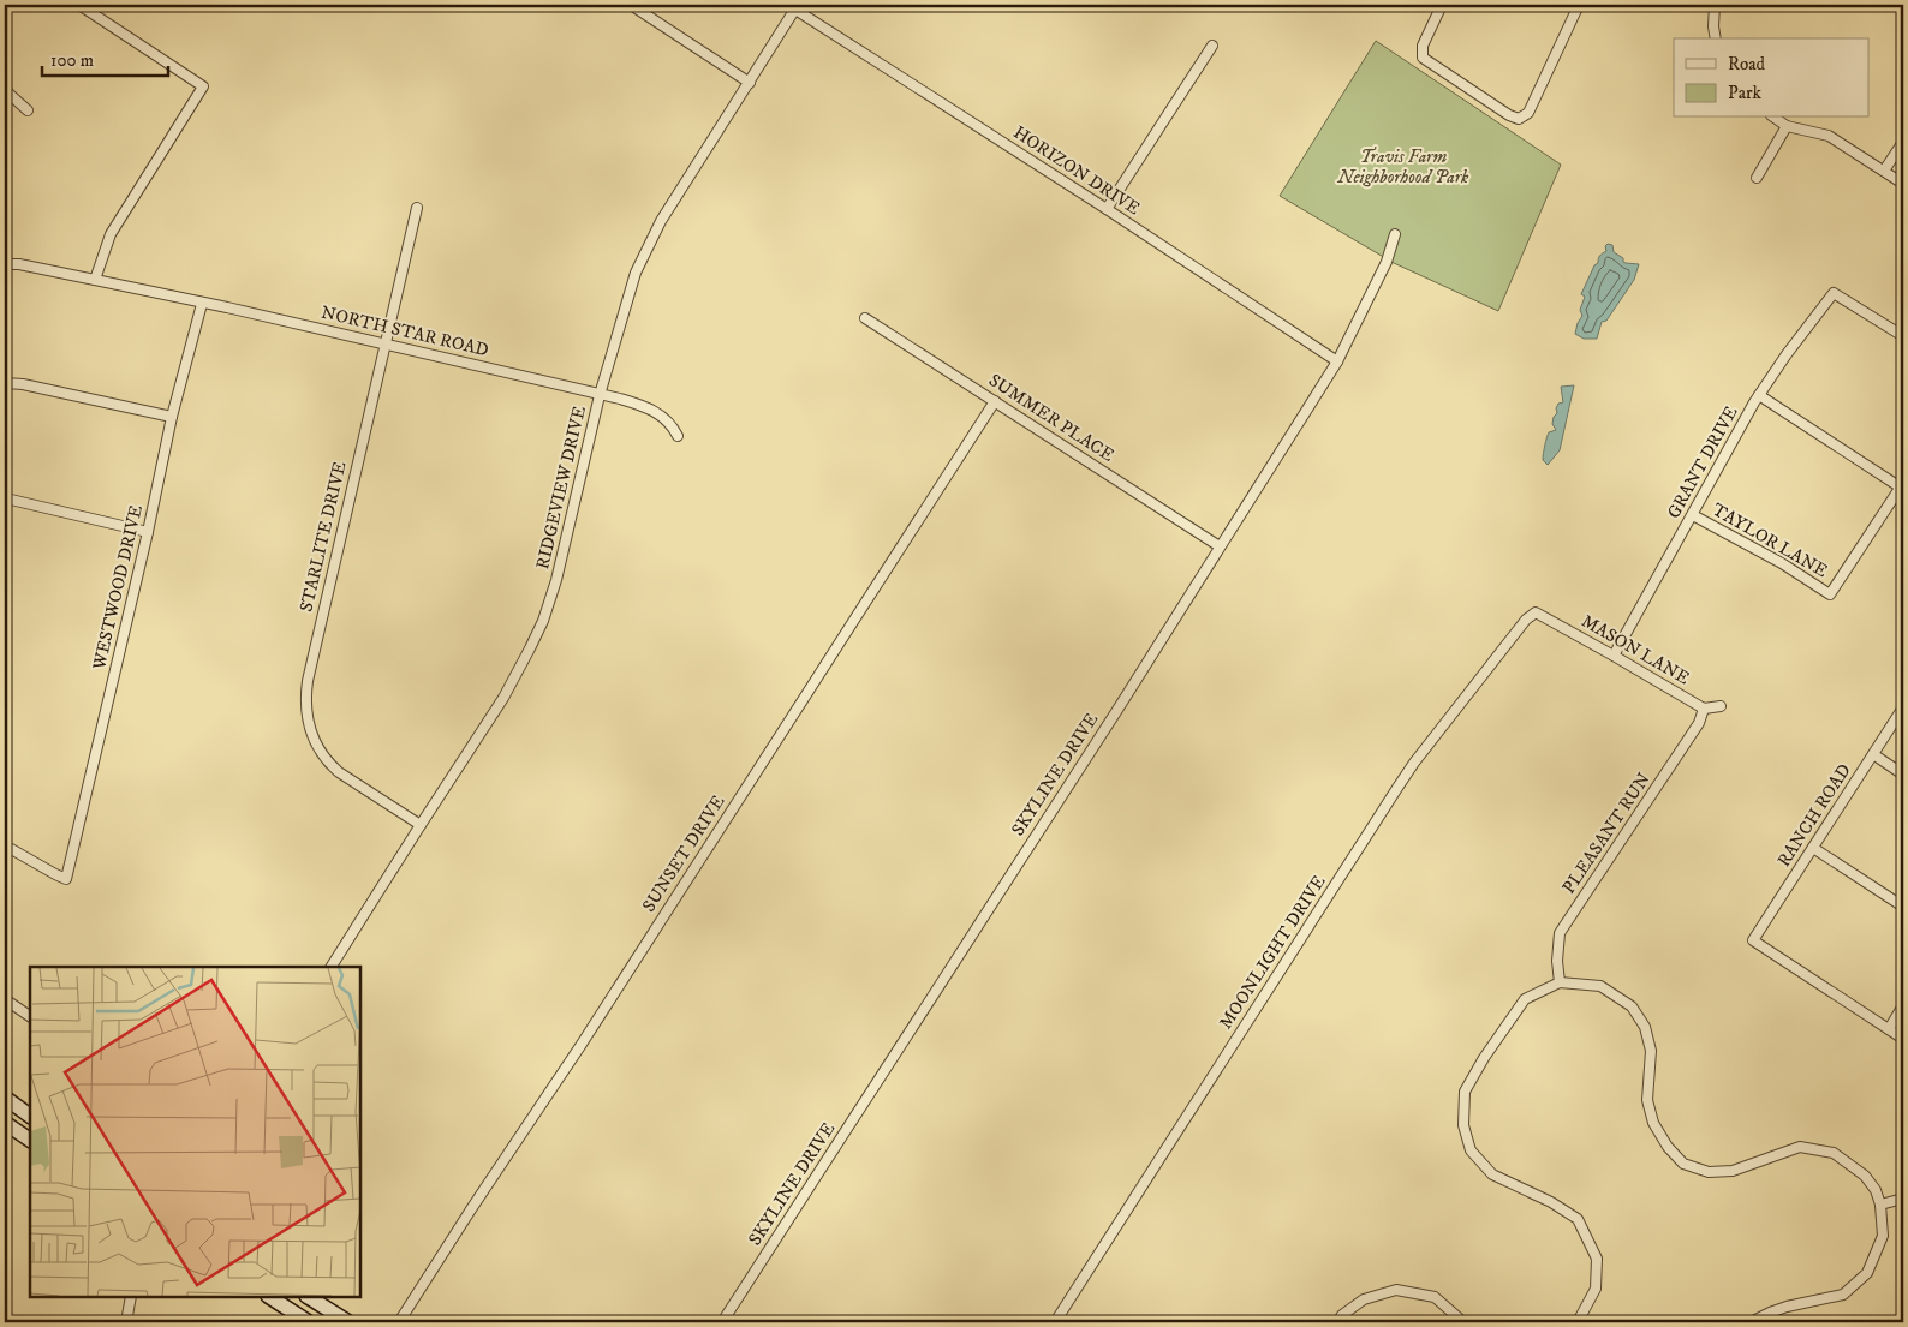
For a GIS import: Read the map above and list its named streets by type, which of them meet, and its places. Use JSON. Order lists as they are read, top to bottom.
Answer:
{
  "streets": {
    "street": [
      "HORIZON DRIVE",
      "NORTH STAR ROAD",
      "SUMMER PLACE",
      "GRANT DRIVE",
      "RIDGEVIEW DRIVE",
      "STARLITE DRIVE",
      "TAYLOR LANE",
      "WESTWOOD DRIVE",
      "MASON LANE",
      "SKYLINE DRIVE",
      "RANCH ROAD",
      "PLEASANT RUN",
      "SUNSET DRIVE",
      "MOONLIGHT DRIVE"
    ]
  },
  "crossings": [
    ["HORIZON DRIVE", "RIDGEVIEW DRIVE"],
    ["HORIZON DRIVE", "SKYLINE DRIVE"],
    ["NORTH STAR ROAD", "RIDGEVIEW DRIVE"],
    ["NORTH STAR ROAD", "STARLITE DRIVE"],
    ["NORTH STAR ROAD", "WESTWOOD DRIVE"],
    ["SUMMER PLACE", "SKYLINE DRIVE"],
    ["SUMMER PLACE", "SUNSET DRIVE"],
    ["GRANT DRIVE", "TAYLOR LANE"],
    ["GRANT DRIVE", "MASON LANE"],
    ["RIDGEVIEW DRIVE", "STARLITE DRIVE"],
    ["MASON LANE", "PLEASANT RUN"],
    ["MASON LANE", "MOONLIGHT DRIVE"]
  ],
  "parks": ["Travis Farm Neighborhood Park"],
  "legend": ["Road", "Park"],
  "scale_bar": "100 m"
}
